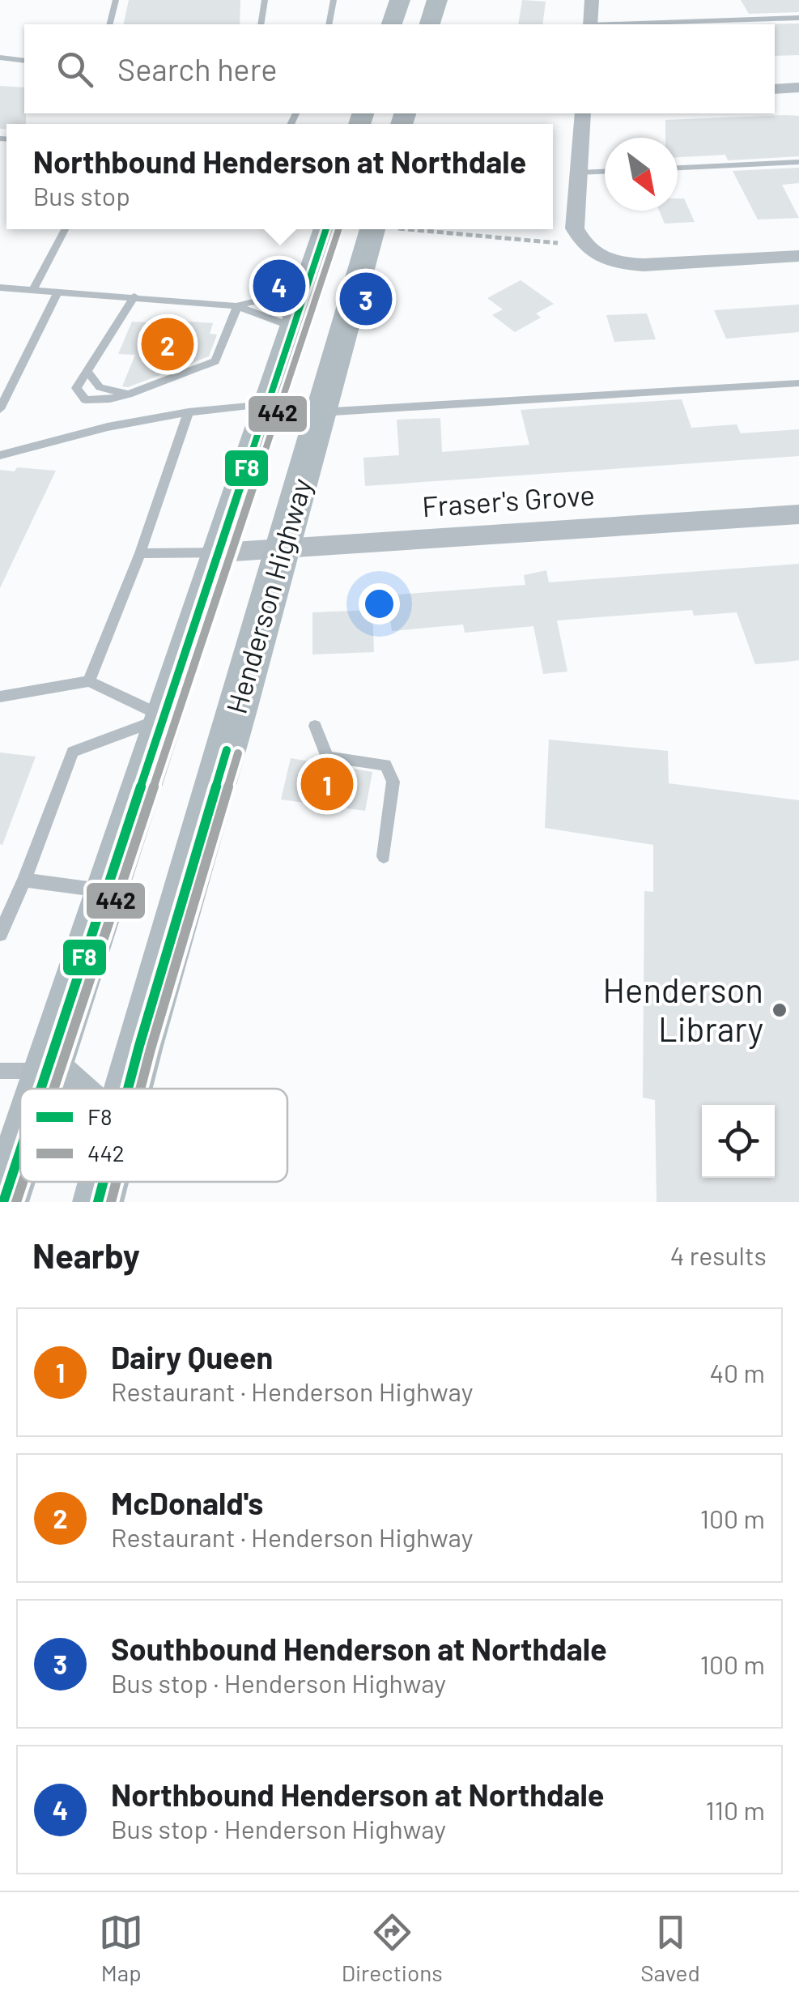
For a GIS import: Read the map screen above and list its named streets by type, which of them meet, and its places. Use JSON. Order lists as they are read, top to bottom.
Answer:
{
  "streets": {
    "main road": ["Henderson Highway"],
    "street": ["Fraser's Grove"]
  },
  "crossings": [
    ["Fraser's Grove", "Henderson Highway"]
  ],
  "places": ["Henderson Library"],
  "lines": ["transit line F8", "transit line 442"],
  "legend": ["F8", "442"],
  "north": "bottom right",
  "page": {
    "search": "Search here",
    "popup": ["Northbound Henderson at Northdale", "Bus stop"],
    "pins": [
      "4",
      "3",
      "2",
      "1"
    ],
    "heading": ["Nearby", "4 results"],
    "list": [
      {
        "mark": "1",
        "name": "Dairy Queen",
        "note": "Restaurant · Henderson Highway",
        "value": "40 m"
      },
      {
        "mark": "2",
        "name": "McDonald's",
        "note": "Restaurant · Henderson Highway",
        "value": "100 m"
      },
      {
        "mark": "3",
        "name": "Southbound Henderson at Northdale",
        "note": "Bus stop · Henderson Highway",
        "value": "100 m"
      },
      {
        "mark": "4",
        "name": "Northbound Henderson at Northdale",
        "note": "Bus stop · Henderson Highway",
        "value": "110 m"
      }
    ],
    "nav": ["Map", "Directions", "Saved"]
  }
}
